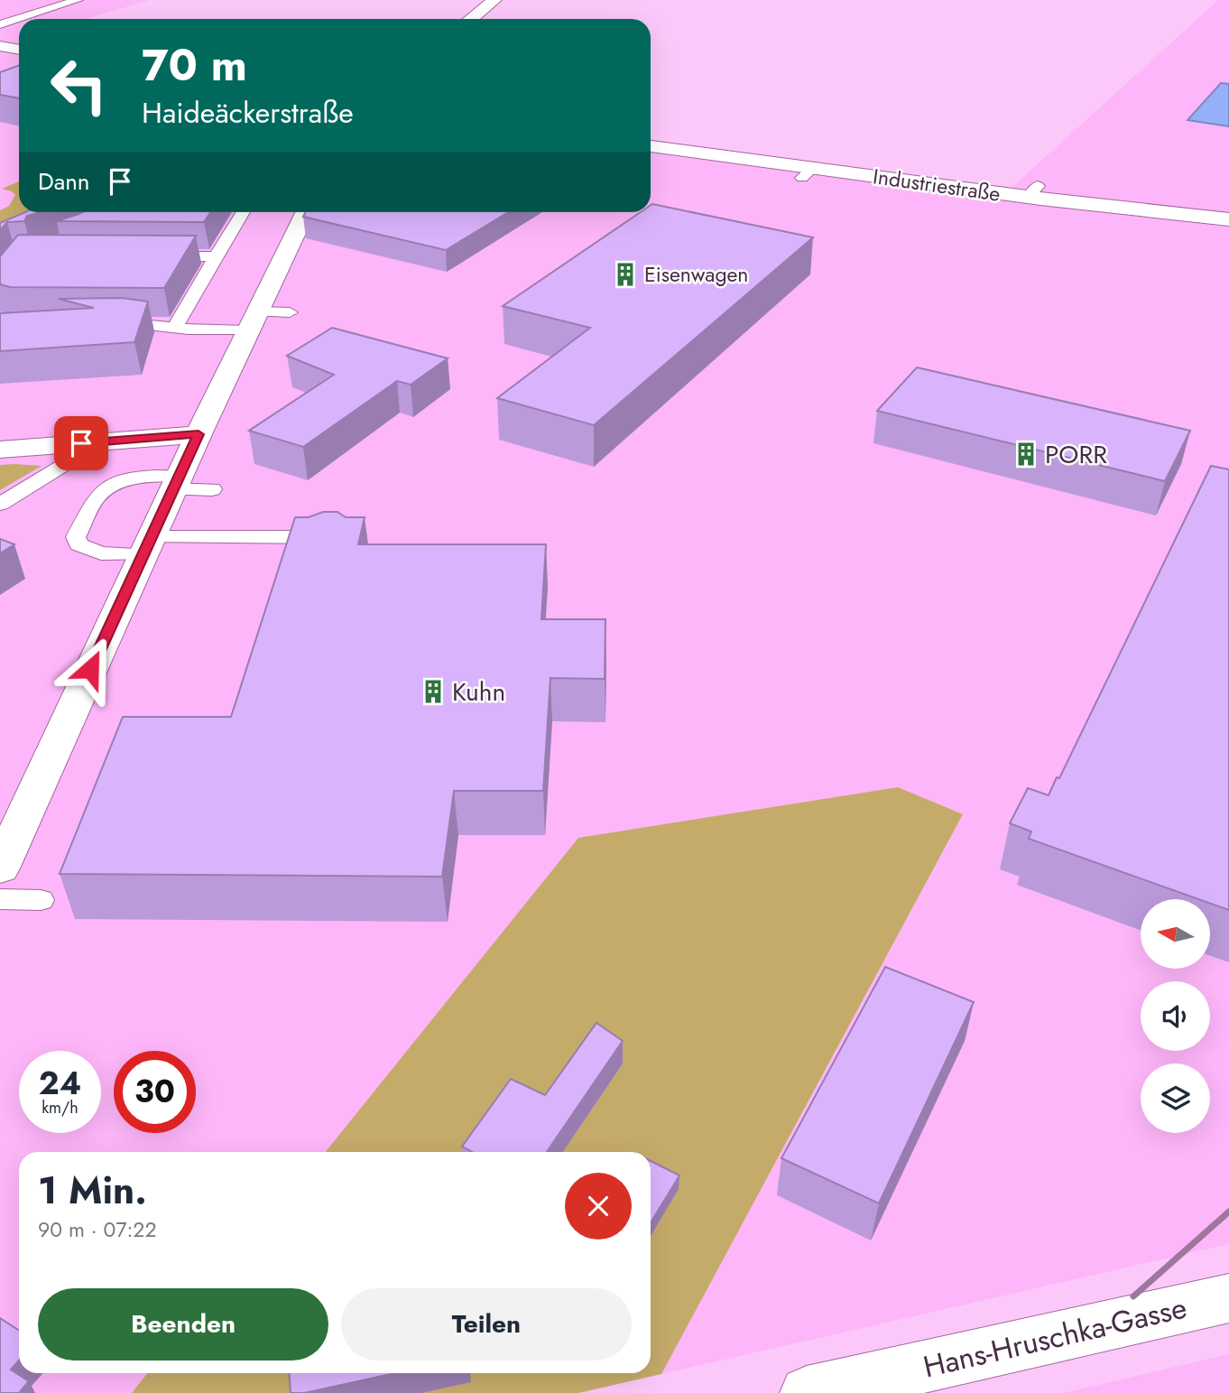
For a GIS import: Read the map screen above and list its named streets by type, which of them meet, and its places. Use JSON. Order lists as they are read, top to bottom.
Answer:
{
  "streets": {
    "street": ["Industriestraße", "Hans-Hruschka-Gasse"]
  },
  "places": {
    "building": ["Eisenwagen", "PORR", "Kuhn"]
  },
  "north": "left",
  "page": {
    "turn": ["70 m", "Haideäckerstraße"],
    "then": "Dann",
    "speed": "24 km/h",
    "limit": "30",
    "heading": ["1 Min.", "90 m · 07:22"],
    "buttons": ["Beenden", "Teilen"]
  }
}
